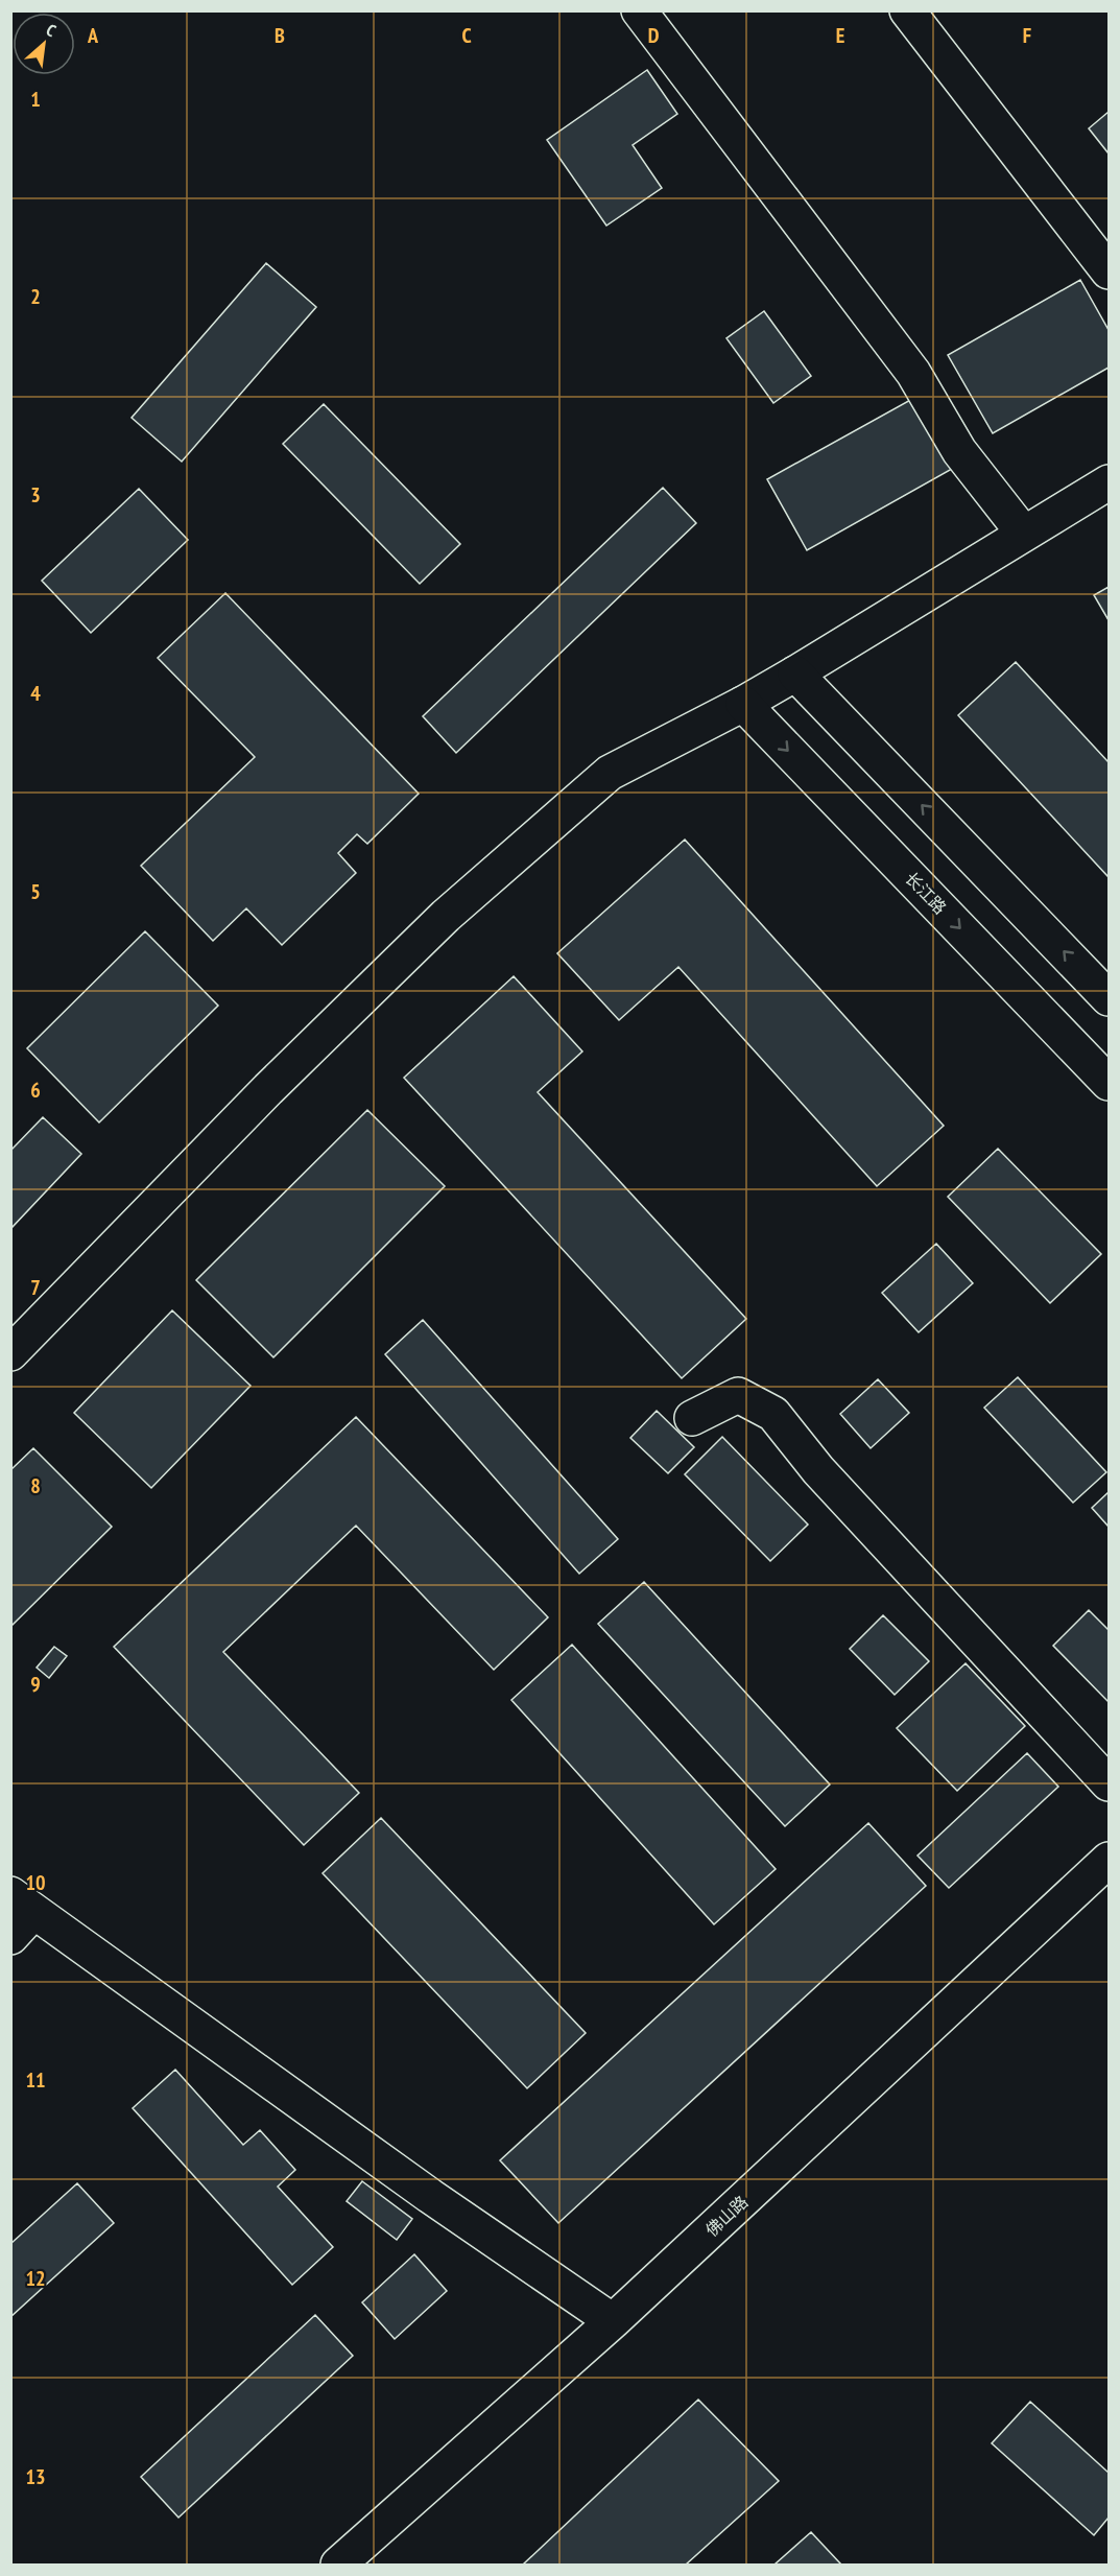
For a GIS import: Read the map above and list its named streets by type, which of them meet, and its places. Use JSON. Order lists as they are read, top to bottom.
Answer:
{
  "streets": {
    "street": ["长江路", "佛山路"]
  },
  "north": "top right",
  "grid": {
    "columns": [
      "A",
      "B",
      "C",
      "D",
      "E",
      "F"
    ],
    "rows": [
      "1",
      "2",
      "3",
      "4",
      "5",
      "6",
      "7",
      "8",
      "9",
      "10",
      "11",
      "12",
      "13"
    ]
  }
}
